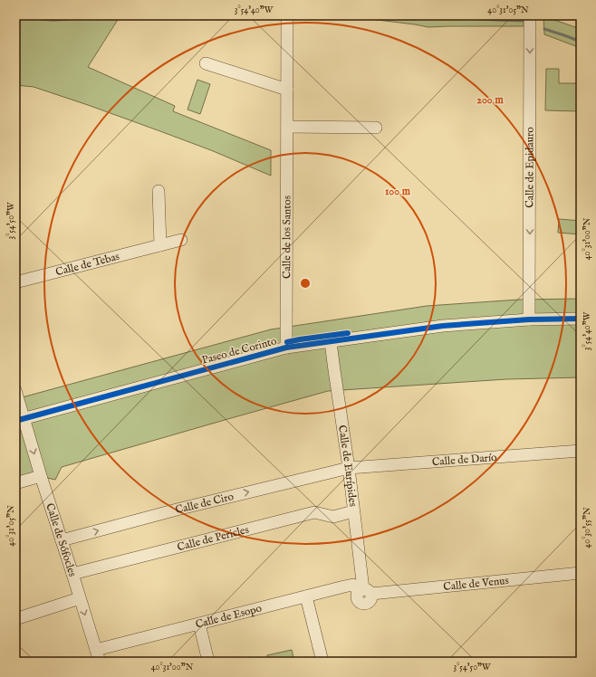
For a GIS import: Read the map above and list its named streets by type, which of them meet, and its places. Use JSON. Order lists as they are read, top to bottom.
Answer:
{
  "streets": {
    "street": [
      "Calle de Epidauro",
      "Calle de los Santos",
      "Calle de Tebas",
      "Paseo de Corinto",
      "Calle de Darío",
      "Calle de Eurípides",
      "Calle de Ciro",
      "Calle de Pericles",
      "Calle de Sófocles",
      "Calle de Venus",
      "Calle de Esopo"
    ]
  },
  "crossings": [
    ["Calle de Epidauro", "Paseo de Corinto"],
    ["Calle de los Santos", "Paseo de Corinto"],
    ["Paseo de Corinto", "Calle de Eurípides"],
    ["Paseo de Corinto", "Calle de Sófocles"],
    ["Calle de Darío", "Calle de Eurípides"],
    ["Calle de Darío", "Calle de Ciro"],
    ["Calle de Eurípides", "Calle de Ciro"],
    ["Calle de Eurípides", "Calle de Pericles"],
    ["Calle de Eurípides", "Calle de Venus"],
    ["Calle de Eurípides", "Calle de Esopo"],
    ["Calle de Ciro", "Calle de Sófocles"],
    ["Calle de Pericles", "Calle de Sófocles"],
    ["Calle de Sófocles", "Calle de Esopo"],
    ["Calle de Venus", "Calle de Esopo"]
  ],
  "one_way": ["Calle de Epidauro", "Calle de Ciro", "Calle de Sófocles"],
  "coordinates": [
    "3°54'40\"W",
    "40°31'05\"N",
    "3°54'50\"W",
    "40°31'00\"N",
    "40°30'55\"N"
  ],
  "rings": ["200 m", "100 m"]
}
